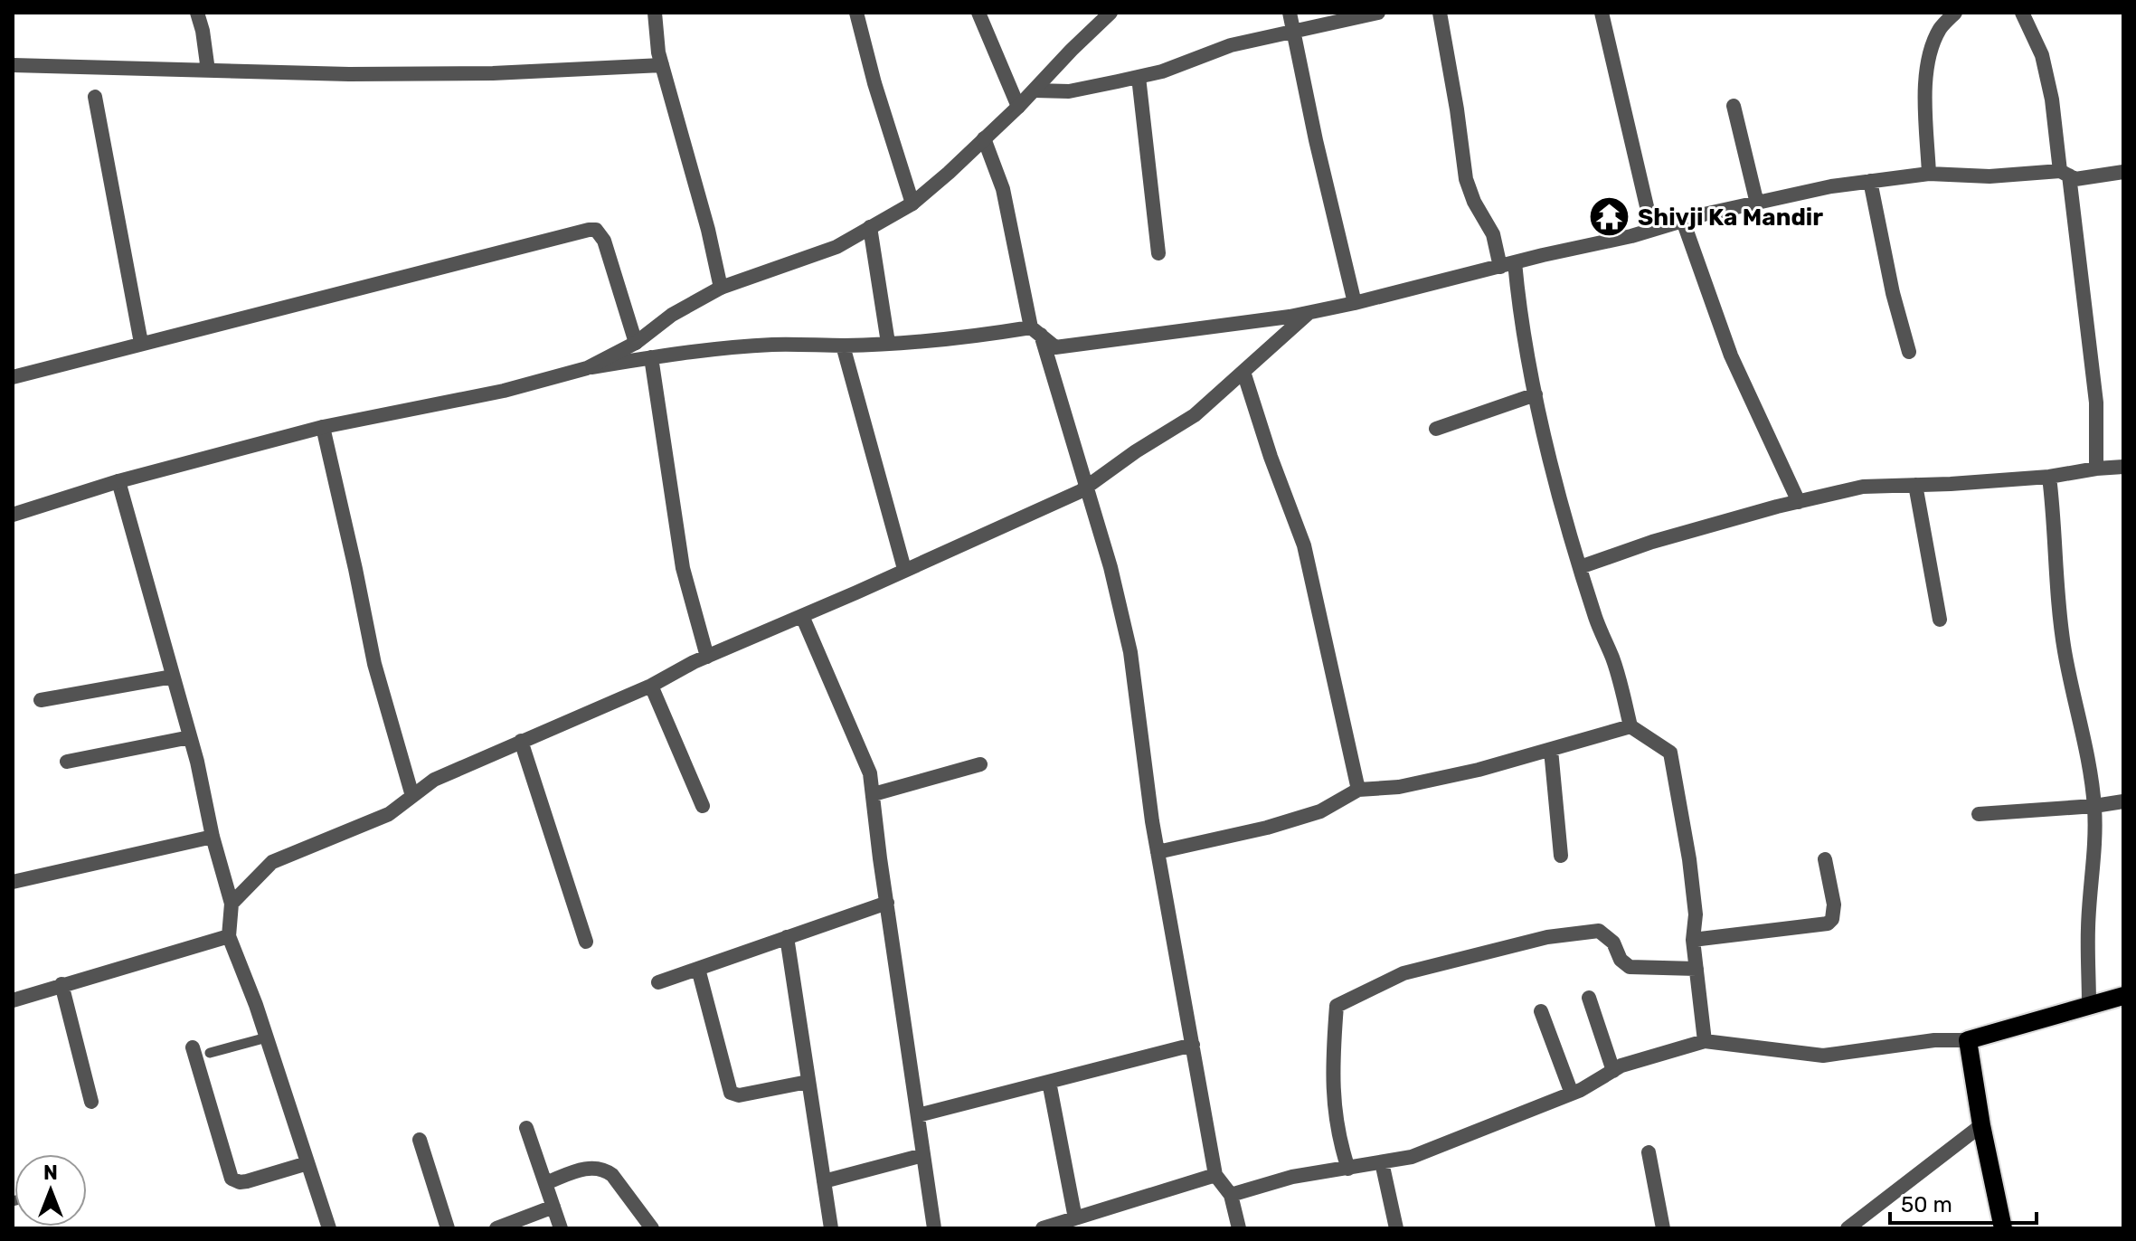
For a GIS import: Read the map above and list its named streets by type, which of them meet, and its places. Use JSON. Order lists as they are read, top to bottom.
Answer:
{
  "places": {
    "temple": ["Shivji Ka Mandir"]
  },
  "scale_bar": "50 m",
  "north": "top"
}
